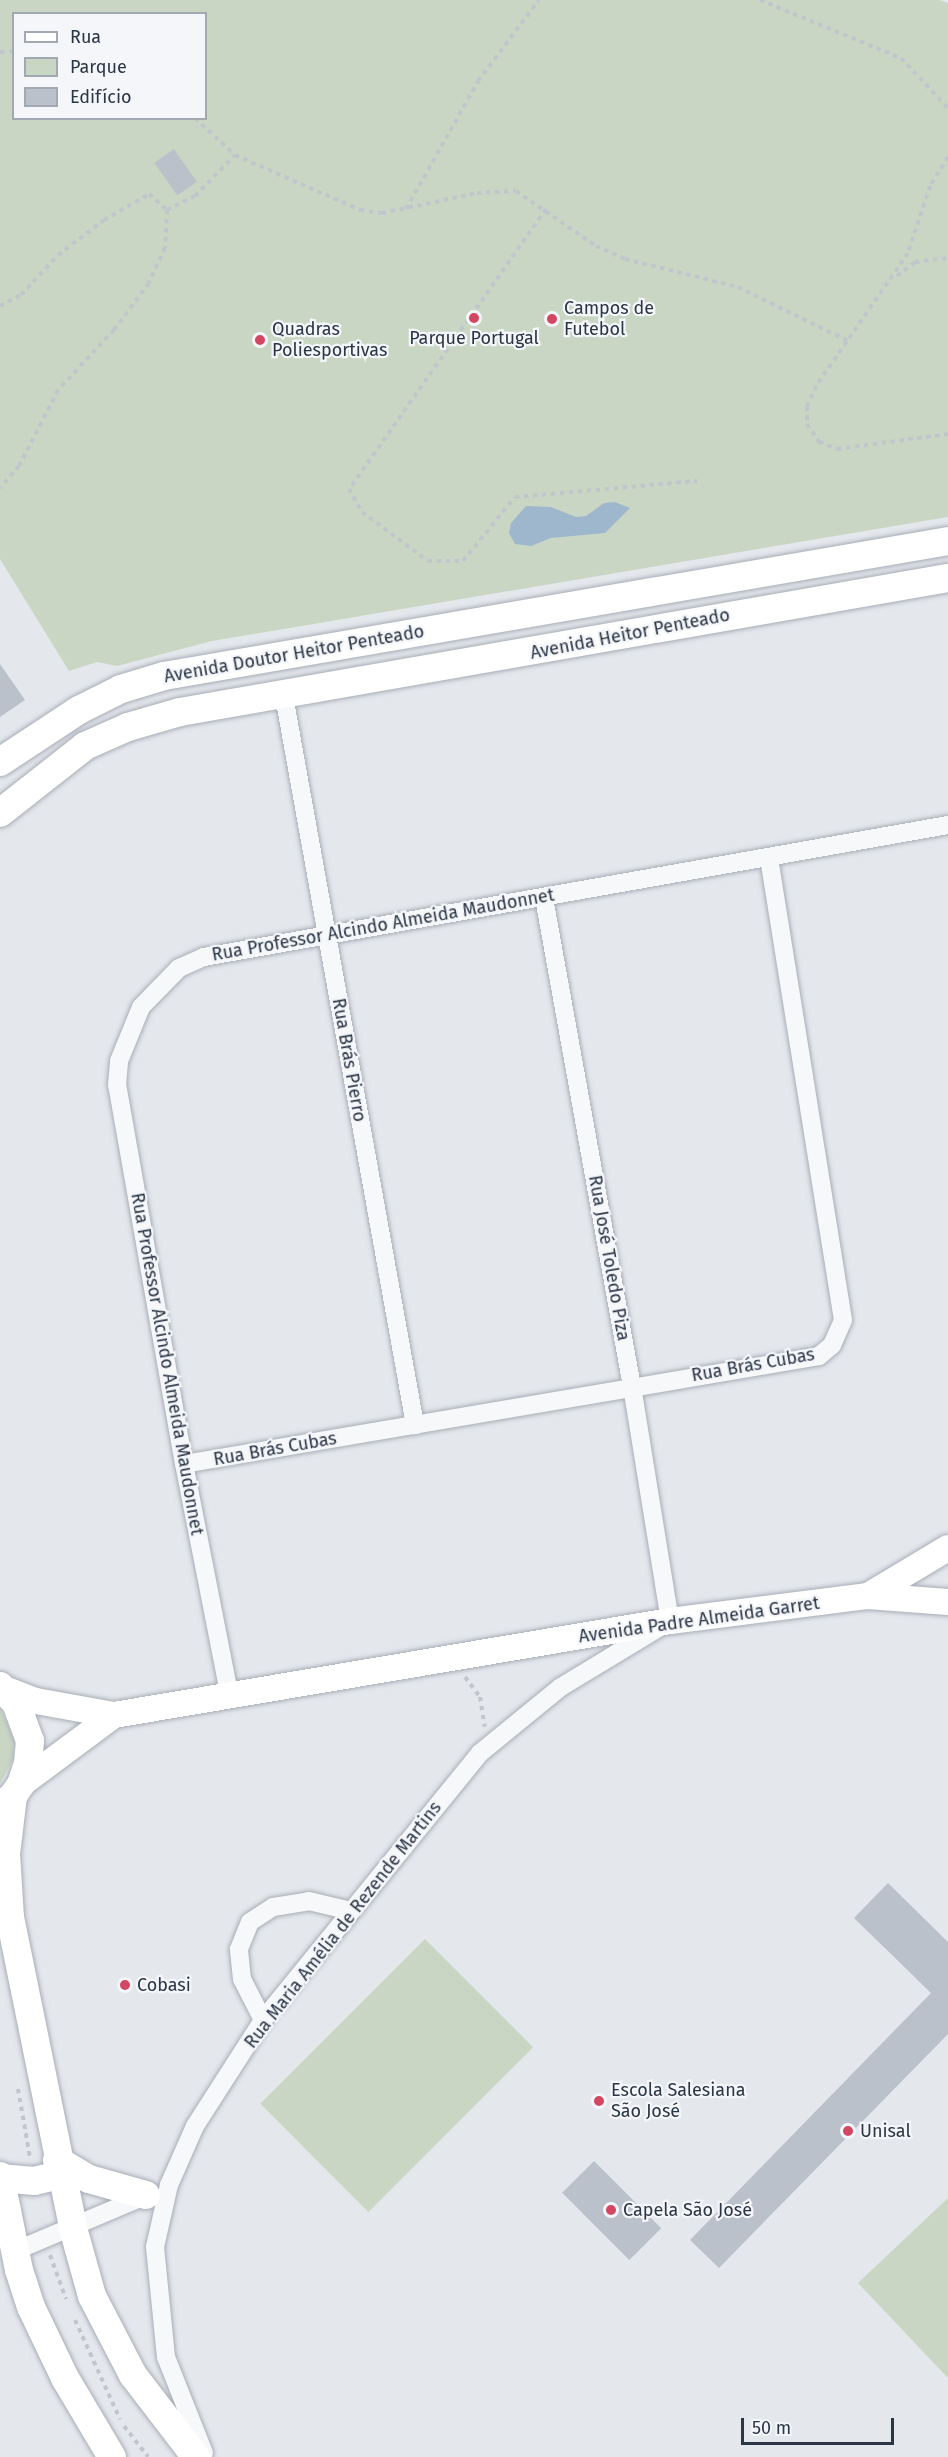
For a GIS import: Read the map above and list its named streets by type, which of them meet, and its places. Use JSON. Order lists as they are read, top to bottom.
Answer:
{
  "streets": {
    "main road": ["Avenida Heitor Penteado", "Avenida Doutor Heitor Penteado"],
    "street": [
      "Rua Professor Alcindo Almeida Maudonnet",
      "Rua Brás Pierro",
      "Rua José Toledo Piza",
      "Rua Brás Cubas",
      "Avenida Padre Almeida Garret",
      "Rua Maria Amélia de Rezende Martins"
    ]
  },
  "crossings": [
    ["Avenida Heitor Penteado", "Avenida Doutor Heitor Penteado"],
    ["Avenida Doutor Heitor Penteado", "Rua Brás Pierro"],
    ["Rua Professor Alcindo Almeida Maudonnet", "Rua Brás Pierro"],
    ["Rua Professor Alcindo Almeida Maudonnet", "Rua José Toledo Piza"],
    ["Rua Professor Alcindo Almeida Maudonnet", "Rua Brás Cubas"],
    ["Rua Professor Alcindo Almeida Maudonnet", "Avenida Padre Almeida Garret"],
    ["Rua Brás Pierro", "Rua Brás Cubas"],
    ["Rua José Toledo Piza", "Rua Brás Cubas"],
    ["Rua José Toledo Piza", "Avenida Padre Almeida Garret"],
    ["Rua José Toledo Piza", "Rua Maria Amélia de Rezende Martins"],
    ["Avenida Padre Almeida Garret", "Rua Maria Amélia de Rezende Martins"]
  ],
  "places": [
    "Parque Portugal",
    "Campos de Futebol",
    "Quadras Poliesportivas",
    "Cobasi",
    "Escola Salesiana São José",
    "Unisal",
    "Capela São José"
  ],
  "legend": ["Rua", "Parque", "Edifício"],
  "scale_bar": "50 m"
}
